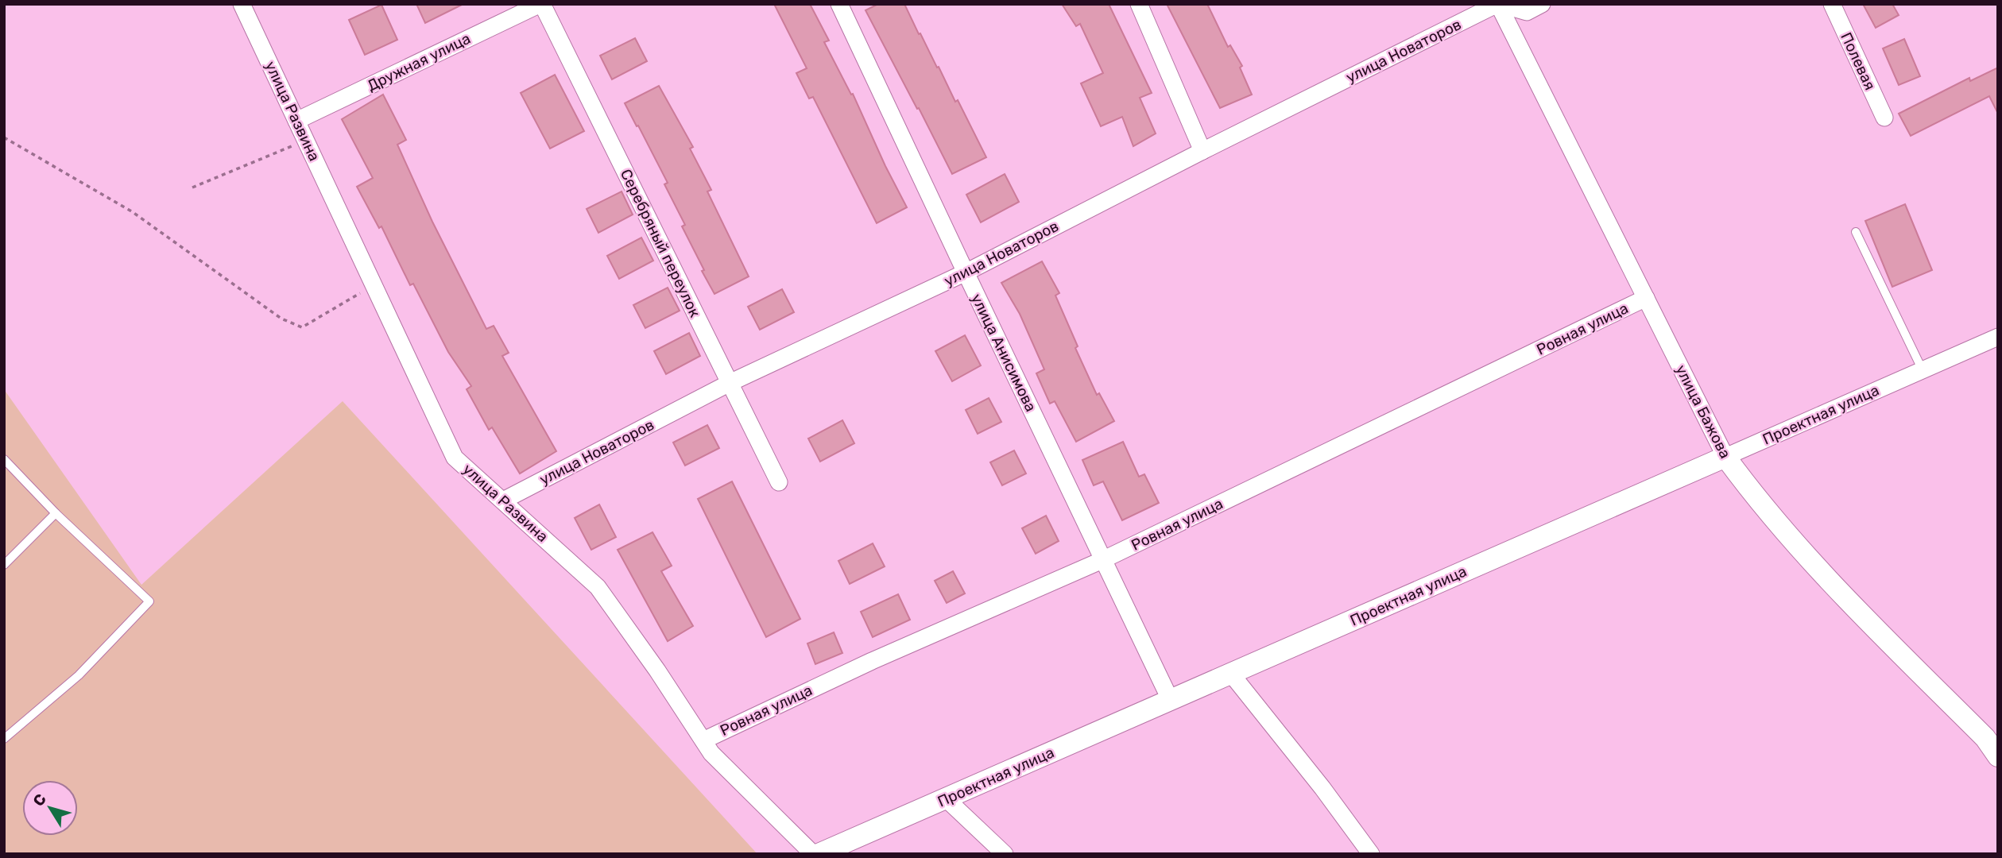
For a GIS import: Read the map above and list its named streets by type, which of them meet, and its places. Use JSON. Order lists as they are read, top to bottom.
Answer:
{
  "streets": {
    "street": [
      "улица Новаторов",
      "Полевая",
      "Дружная улица",
      "улица Развина",
      "Серебряный переулок",
      "Ровная улица",
      "улица Анисимова",
      "улица Бажова",
      "Проектная улица"
    ]
  },
  "crossings": [
    ["улица Новаторов", "улица Развина"],
    ["улица Новаторов", "Серебряный переулок"],
    ["улица Новаторов", "улица Анисимова"],
    ["улица Новаторов", "улица Бажова"],
    ["Дружная улица", "улица Развина"],
    ["Дружная улица", "Серебряный переулок"],
    ["улица Развина", "Ровная улица"],
    ["Ровная улица", "улица Анисимова"],
    ["Ровная улица", "улица Бажова"],
    ["улица Анисимова", "Проектная улица"],
    ["улица Бажова", "Проектная улица"]
  ],
  "north": "top left"
}
